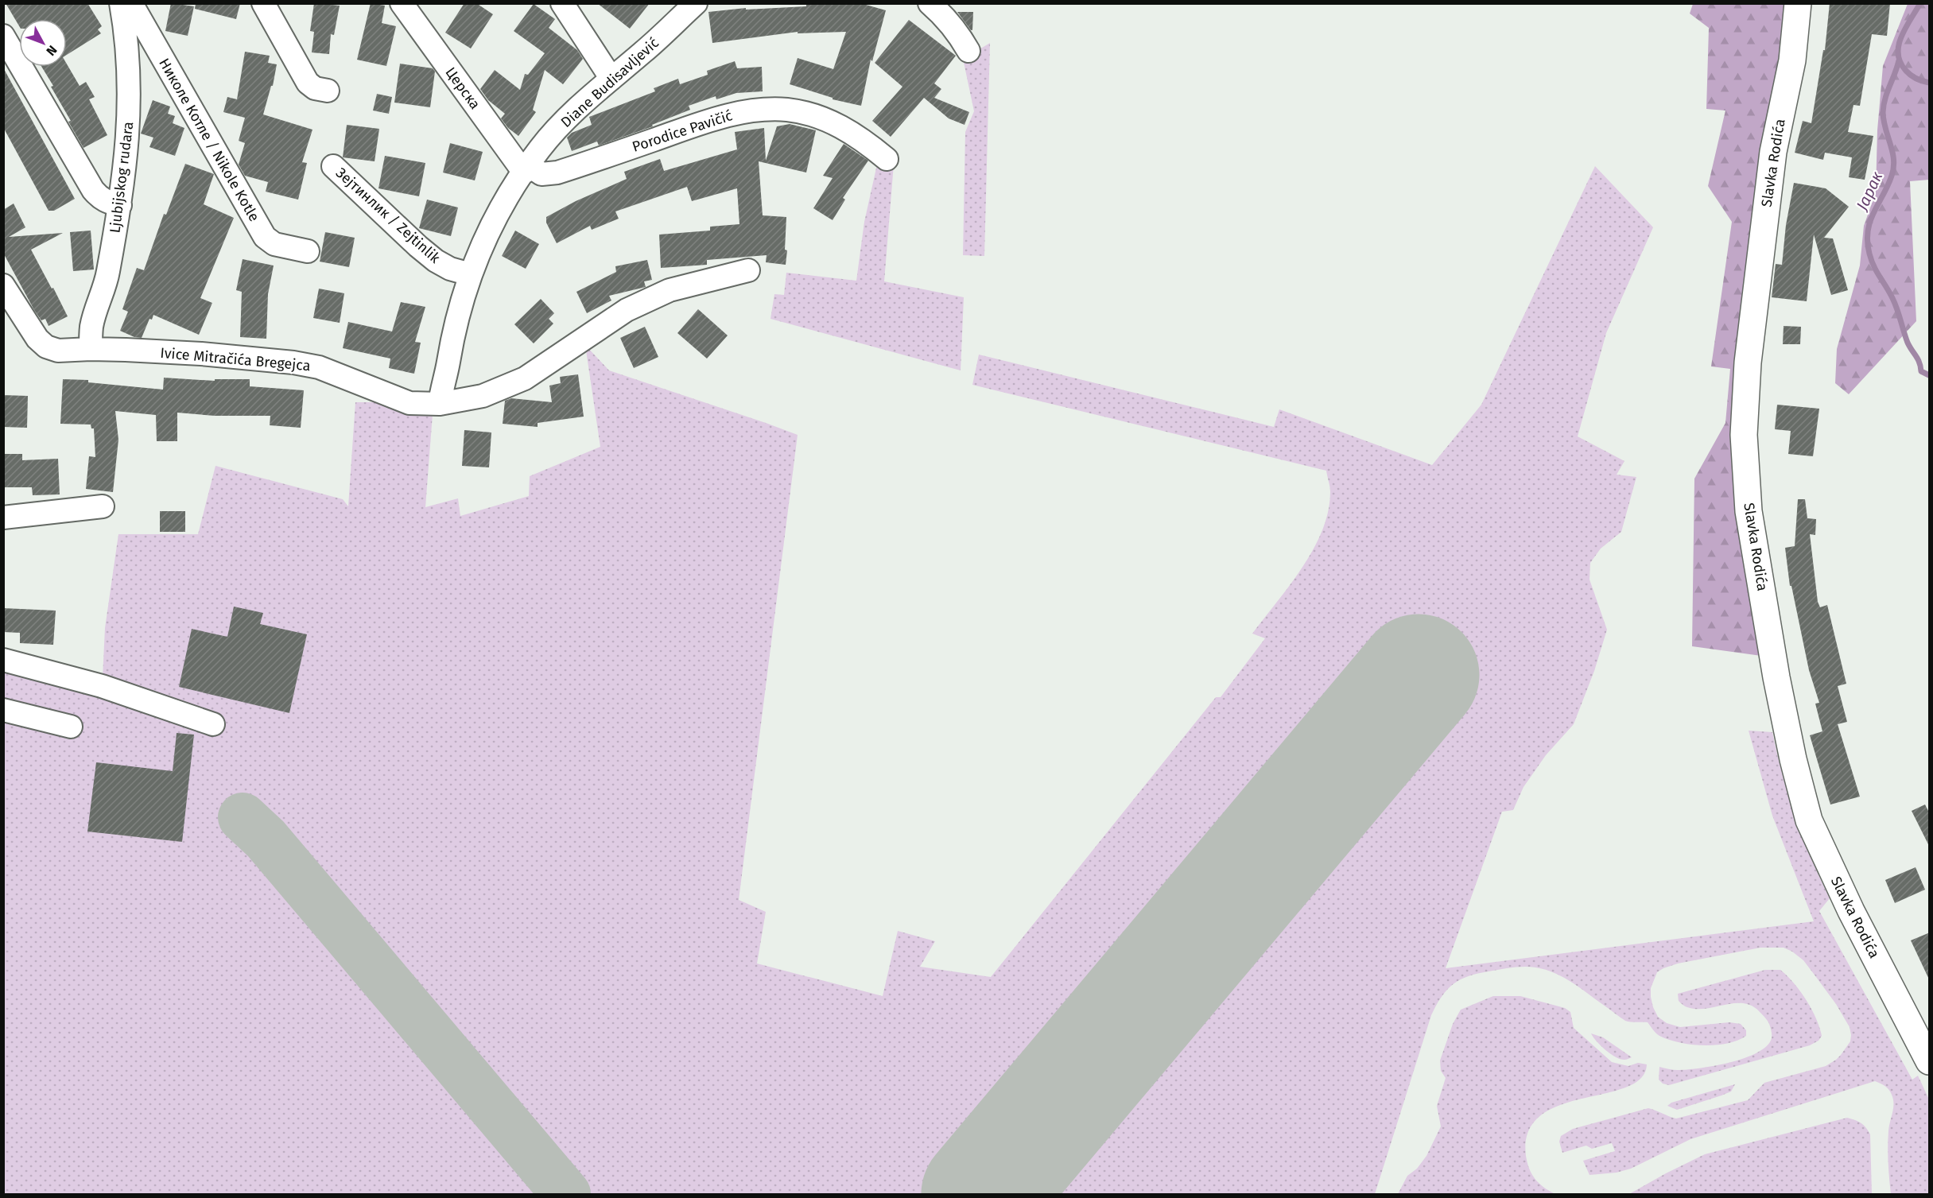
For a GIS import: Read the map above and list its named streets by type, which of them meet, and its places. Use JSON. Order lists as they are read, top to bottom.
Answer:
{
  "streets": {
    "main road": ["Slavka Rodića"],
    "street": [
      "Diane Budisavljević",
      "Церска",
      "Porodice Pavičić",
      "Николе Котле / Nikole Kotle",
      "Ljubijskog rudara",
      "Зејтинлик / Zejtinlik",
      "Ivice Mitračića Bregejca"
    ]
  },
  "crossings": [
    ["Diane Budisavljević", "Церска"],
    ["Diane Budisavljević", "Porodice Pavičić"],
    ["Diane Budisavljević", "Зејтинлик / Zejtinlik"],
    ["Diane Budisavljević", "Ivice Mitračića Bregejca"],
    ["Церска", "Porodice Pavičić"],
    ["Ljubijskog rudara", "Ivice Mitračića Bregejca"]
  ],
  "water": ["Јарак"],
  "north": "bottom right"
}
